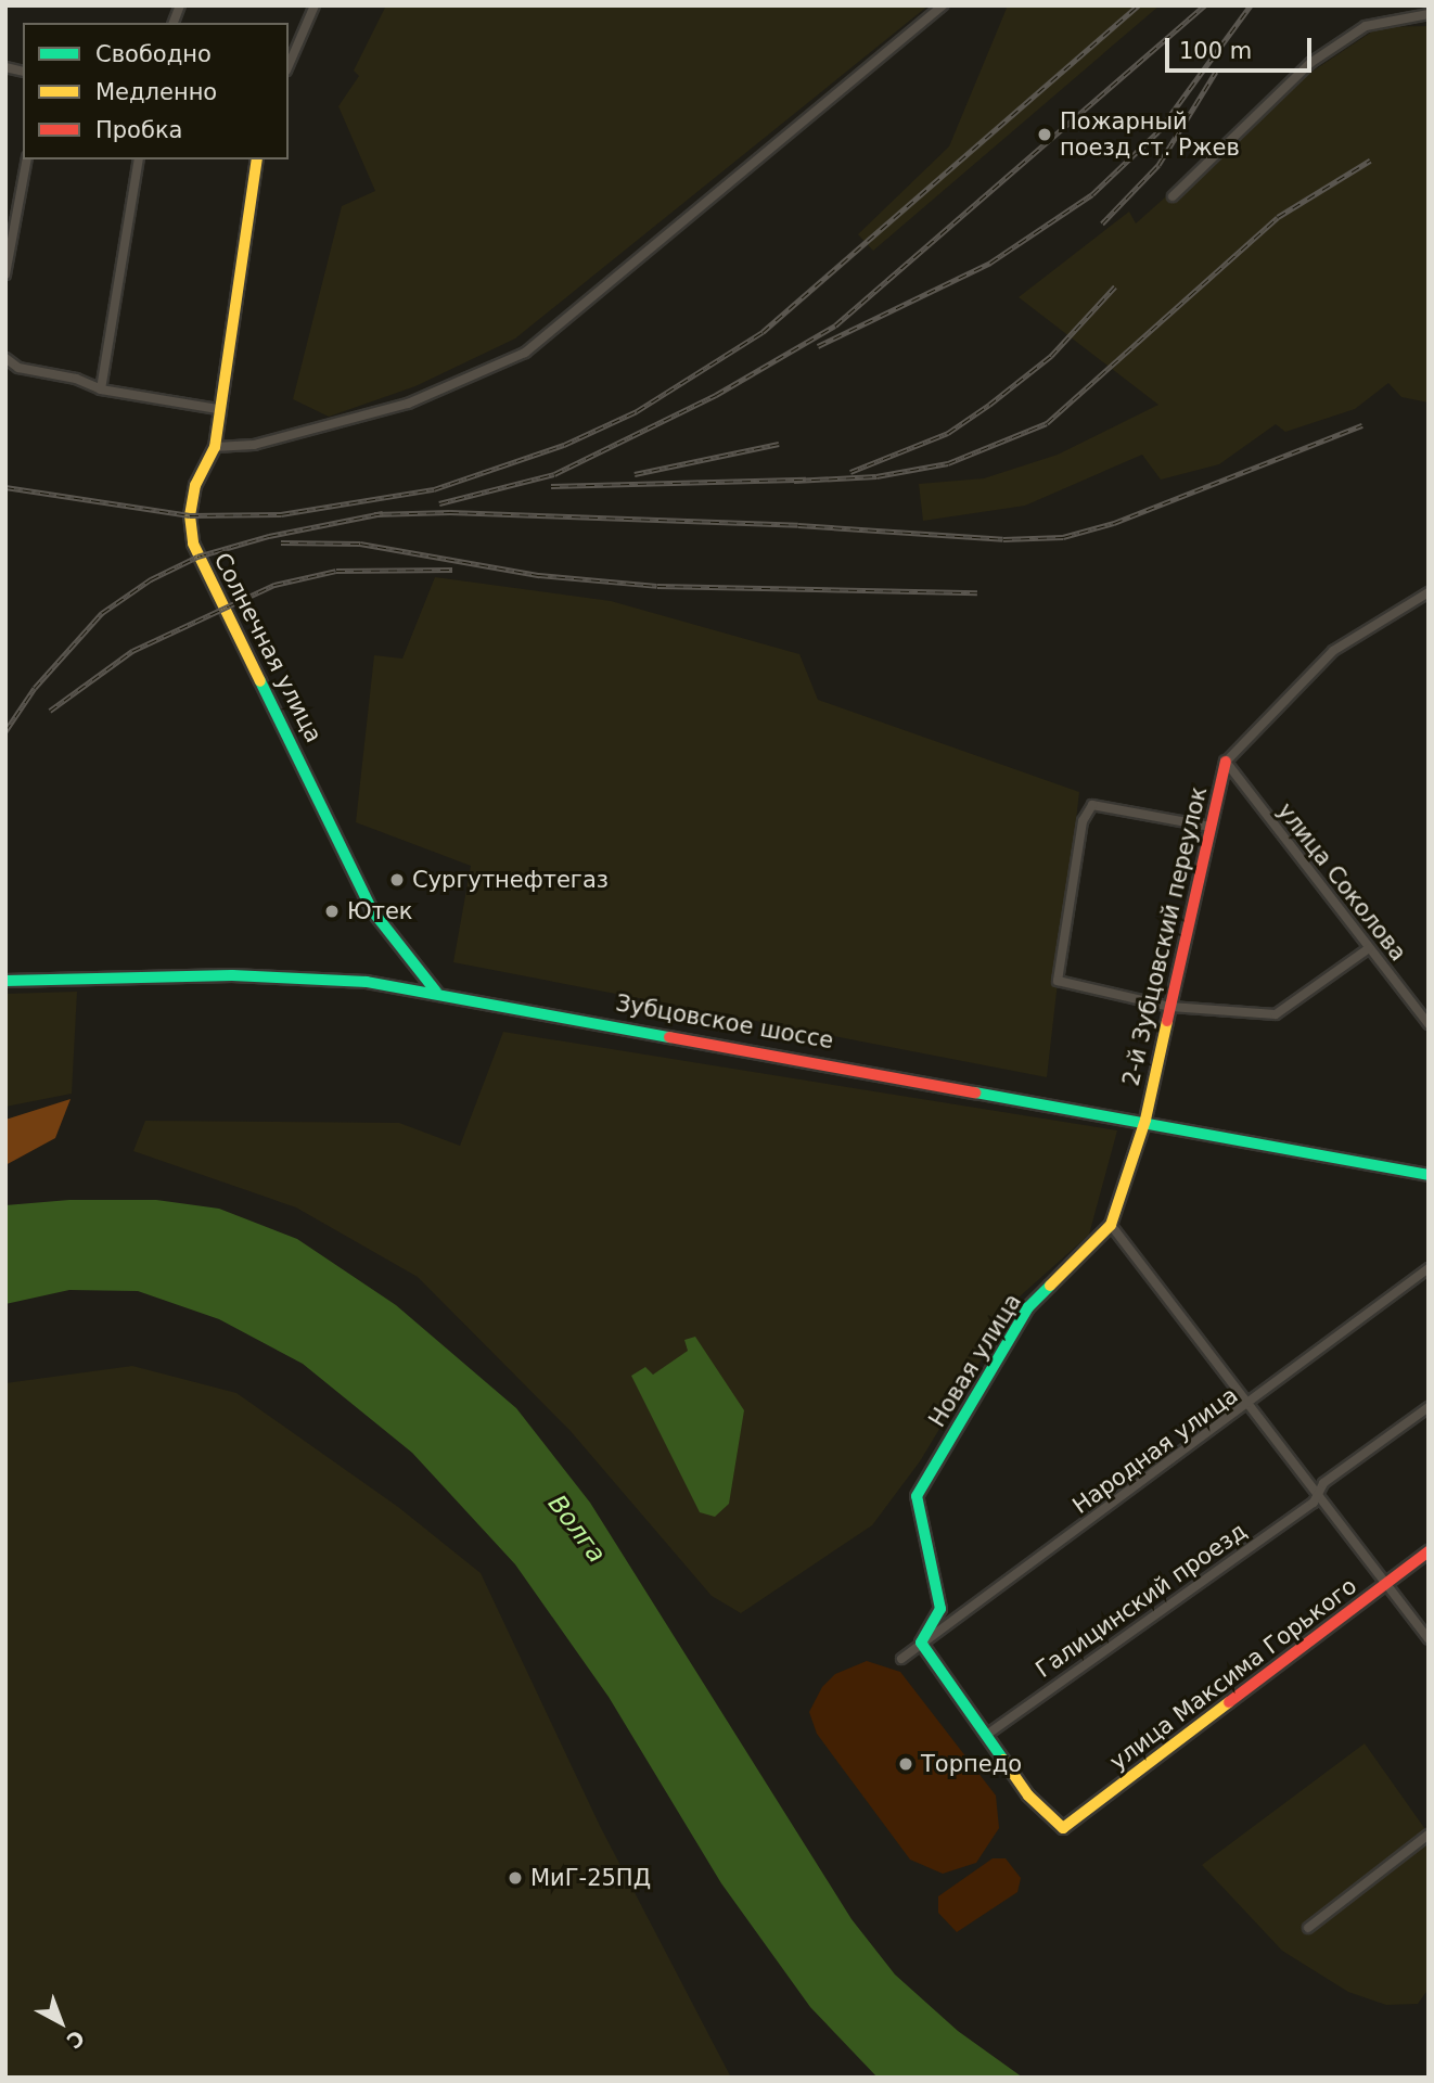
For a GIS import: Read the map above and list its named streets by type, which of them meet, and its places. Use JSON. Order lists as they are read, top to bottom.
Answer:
{
  "streets": {
    "street": [
      "Солнечная улица",
      "улица Соколова",
      "2-й Зубцовский переулок",
      "Зубцовское шоссе",
      "Новая улица",
      "Народная улица",
      "Галицинский проезд",
      "улица Максима Горького"
    ]
  },
  "crossings": [
    ["Солнечная улица", "Зубцовское шоссе"],
    ["улица Соколова", "2-й Зубцовский переулок"],
    ["2-й Зубцовский переулок", "Зубцовское шоссе"],
    ["2-й Зубцовский переулок", "Новая улица"],
    ["Зубцовское шоссе", "Новая улица"],
    ["Новая улица", "Народная улица"],
    ["Галицинский проезд", "улица Максима Горького"]
  ],
  "water": ["Волга"],
  "places": [
    "Пожарный поезд ст. Ржев",
    "Сургутнефтегаз",
    "Ютек",
    "Торпедо",
    "МиГ-25ПД"
  ],
  "legend": ["Свободно", "Медленно", "Пробка"],
  "scale_bar": "100 m",
  "north": "bottom right"
}
